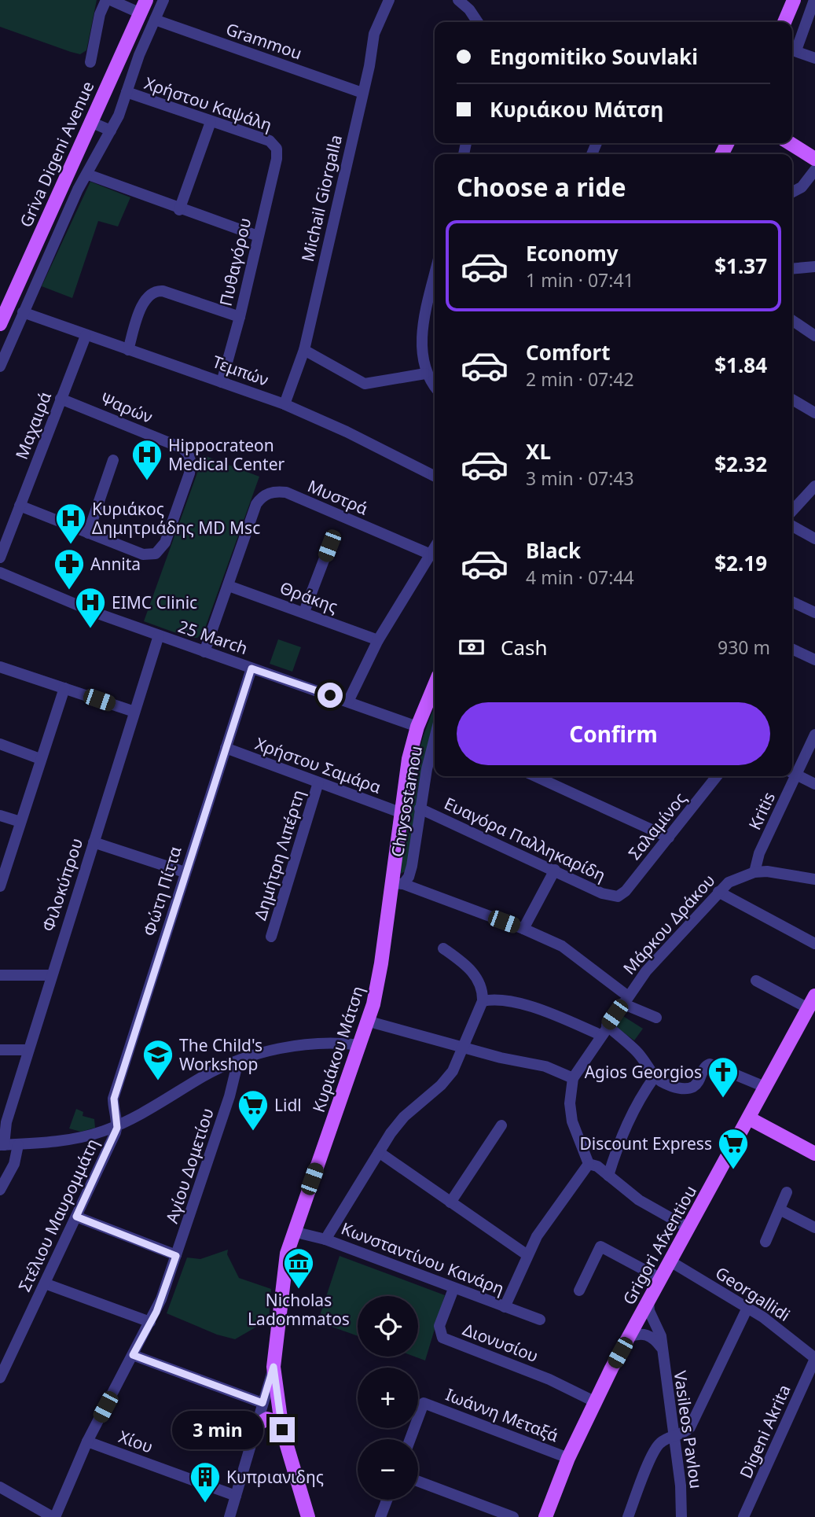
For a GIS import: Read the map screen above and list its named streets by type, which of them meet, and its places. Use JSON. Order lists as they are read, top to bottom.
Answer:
{
  "streets": {
    "main road": ["Griva Digeni Avenue", "Κυριάκου Μάτση", "Grigori Afxentiou"],
    "street": [
      "Grammou",
      "Χρήστου Καψάλη",
      "Michail Giorgalla",
      "Πυθαγόρου",
      "Τεμπών",
      "Ψαρών",
      "Μαχαιρά",
      "Μυστρά",
      "Θράκης",
      "25 March",
      "Χρήστου Σαμάρα",
      "Chrysostamou",
      "Kritis",
      "Σαλαμίνος",
      "Ευαγόρα Παλληκαρίδη",
      "Δημήτρη Λιπέρτη",
      "Φιλοκύπρου",
      "Φώτη Πίττα",
      "Μάρκου Δράκου",
      "Αγίου Δομετίου",
      "Στέλιου Μαυρομμάτη",
      "Κωνσταντίνου Κανάρη",
      "Georgallidi",
      "Διονυσίου",
      "Ιωάννη Μεταξά",
      "Vasileos Pavlou",
      "Digeni Akrita",
      "Χίου"
    ]
  },
  "crossings": [
    ["Grammou", "Michail Giorgalla"],
    ["Χρήστου Καψάλη", "Πυθαγόρου"],
    ["Michail Giorgalla", "Τεμπών"],
    ["Πυθαγόρου", "Τεμπών"],
    ["Τεμπών", "Μαχαιρά"],
    ["Ψαρών", "Μαχαιρά"],
    ["Μυστρά", "Θράκης"],
    ["Μυστρά", "25 March"],
    ["25 March", "Φιλοκύπρου"],
    ["25 March", "Φώτη Πίττα"],
    ["25 March", "Κυριάκου Μάτση"],
    ["Χρήστου Σαμάρα", "Δημήτρη Λιπέρτη"],
    ["Χρήστου Σαμάρα", "Φώτη Πίττα"],
    ["Χρήστου Σαμάρα", "Κυριάκου Μάτση"],
    ["Chrysostamou", "Ευαγόρα Παλληκαρίδη"],
    ["Chrysostamou", "Κυριάκου Μάτση"],
    ["Kritis", "Μάρκου Δράκου"],
    ["Σαλαμίνος", "Ευαγόρα Παλληκαρίδη"],
    ["Φώτη Πίττα", "Στέλιου Μαυρομμάτη"],
    ["Κυριάκου Μάτση", "Κωνσταντίνου Κανάρη"],
    ["Κυριάκου Μάτση", "Χίου"],
    ["Αγίου Δομετίου", "Χίου"],
    ["Grigori Afxentiou", "Georgallidi"],
    ["Grigori Afxentiou", "Διονυσίου"],
    ["Grigori Afxentiou", "Ιωάννη Μεταξά"],
    ["Grigori Afxentiou", "Vasileos Pavlou"],
    ["Κωνσταντίνου Κανάρη", "Διονυσίου"],
    ["Georgallidi", "Digeni Akrita"]
  ],
  "places": {
    "hospital": ["Hippocrateon Medical Center", "Κυριάκος Δημητριάδης MD Msc", "EIMC Clinic"],
    "pharmacy": ["Annita"],
    "school or university": ["The Child's Workshop"],
    "church": ["Agios Georgios"],
    "supermarket": ["Lidl", "Discount Express"],
    "museum": ["Nicholas Ladommatos"],
    "building": ["Κυπριανιδης"]
  },
  "page": {
    "banner": ["Engomitiko Souvlaki", "Κυριάκου Μάτση"],
    "heading": "Choose a ride",
    "list": [
      {
        "name": "Economy",
        "note": "1 min · 07:41",
        "value": "$1.37"
      },
      {
        "name": "Comfort",
        "note": "2 min · 07:42",
        "value": "$1.84"
      },
      {
        "name": "XL",
        "note": "3 min · 07:43",
        "value": "$2.32"
      },
      {
        "name": "Black",
        "note": "4 min · 07:44",
        "value": "$2.19"
      }
    ],
    "pay": ["Cash", "930 m"],
    "buttons": "Confirm",
    "map_buttons": ["+", "−"],
    "bubble": "3 min"
  }
}
